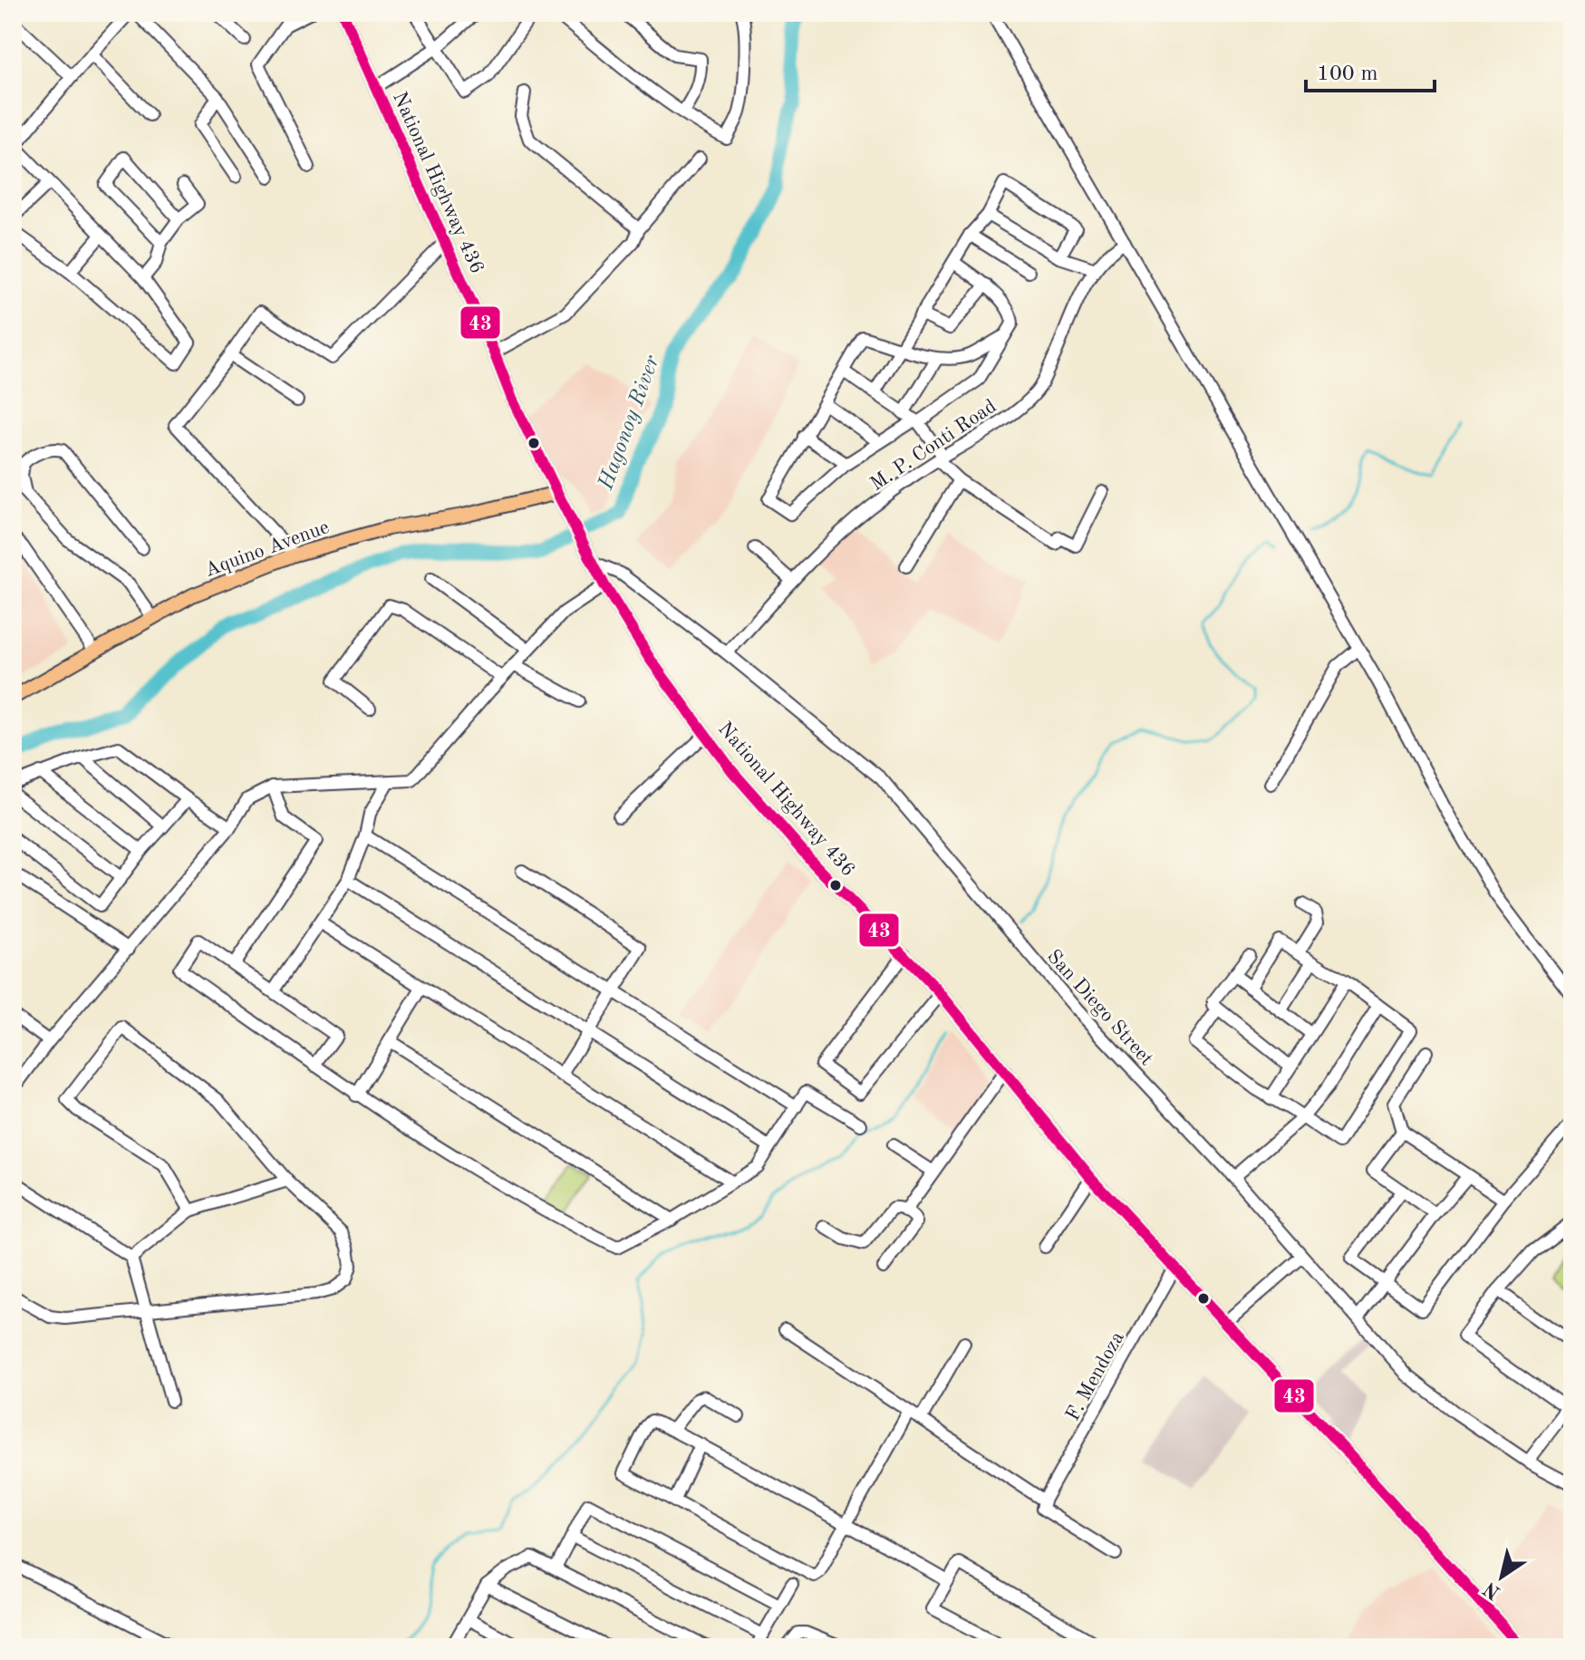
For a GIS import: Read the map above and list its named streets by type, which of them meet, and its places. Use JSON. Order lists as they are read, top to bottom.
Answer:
{
  "streets": {
    "main road": ["National Highway 436", "Aquino Avenue"],
    "street": ["M. P. Conti Road", "San Diego Street", "F. Mendoza"]
  },
  "crossings": [
    ["National Highway 436", "Aquino Avenue"],
    ["National Highway 436", "San Diego Street"],
    ["National Highway 436", "F. Mendoza"],
    ["M. P. Conti Road", "San Diego Street"]
  ],
  "water": ["Hagonoy River"],
  "lines": ["transit line 43"],
  "scale_bar": "100 m",
  "north": "bottom left"
}
